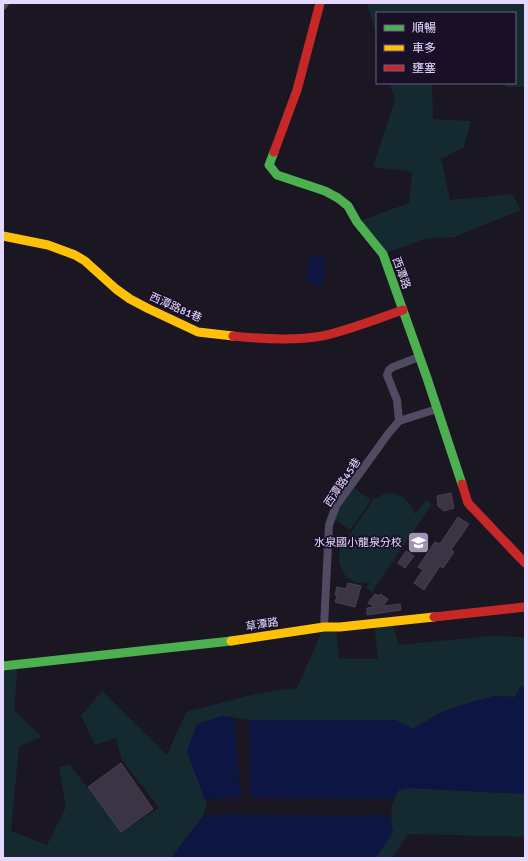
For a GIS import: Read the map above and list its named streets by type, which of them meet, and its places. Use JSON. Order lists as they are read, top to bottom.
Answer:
{
  "streets": {
    "street": [
      "西潭路",
      "西潭路81巷",
      "西潭路45巷",
      "草潭路"
    ]
  },
  "crossings": [
    ["西潭路", "西潭路81巷"],
    ["西潭路45巷", "草潭路"]
  ],
  "places": {
    "school or university": ["水泉國小龍泉分校"]
  },
  "legend": ["順暢", "車多", "壅塞"]
}
